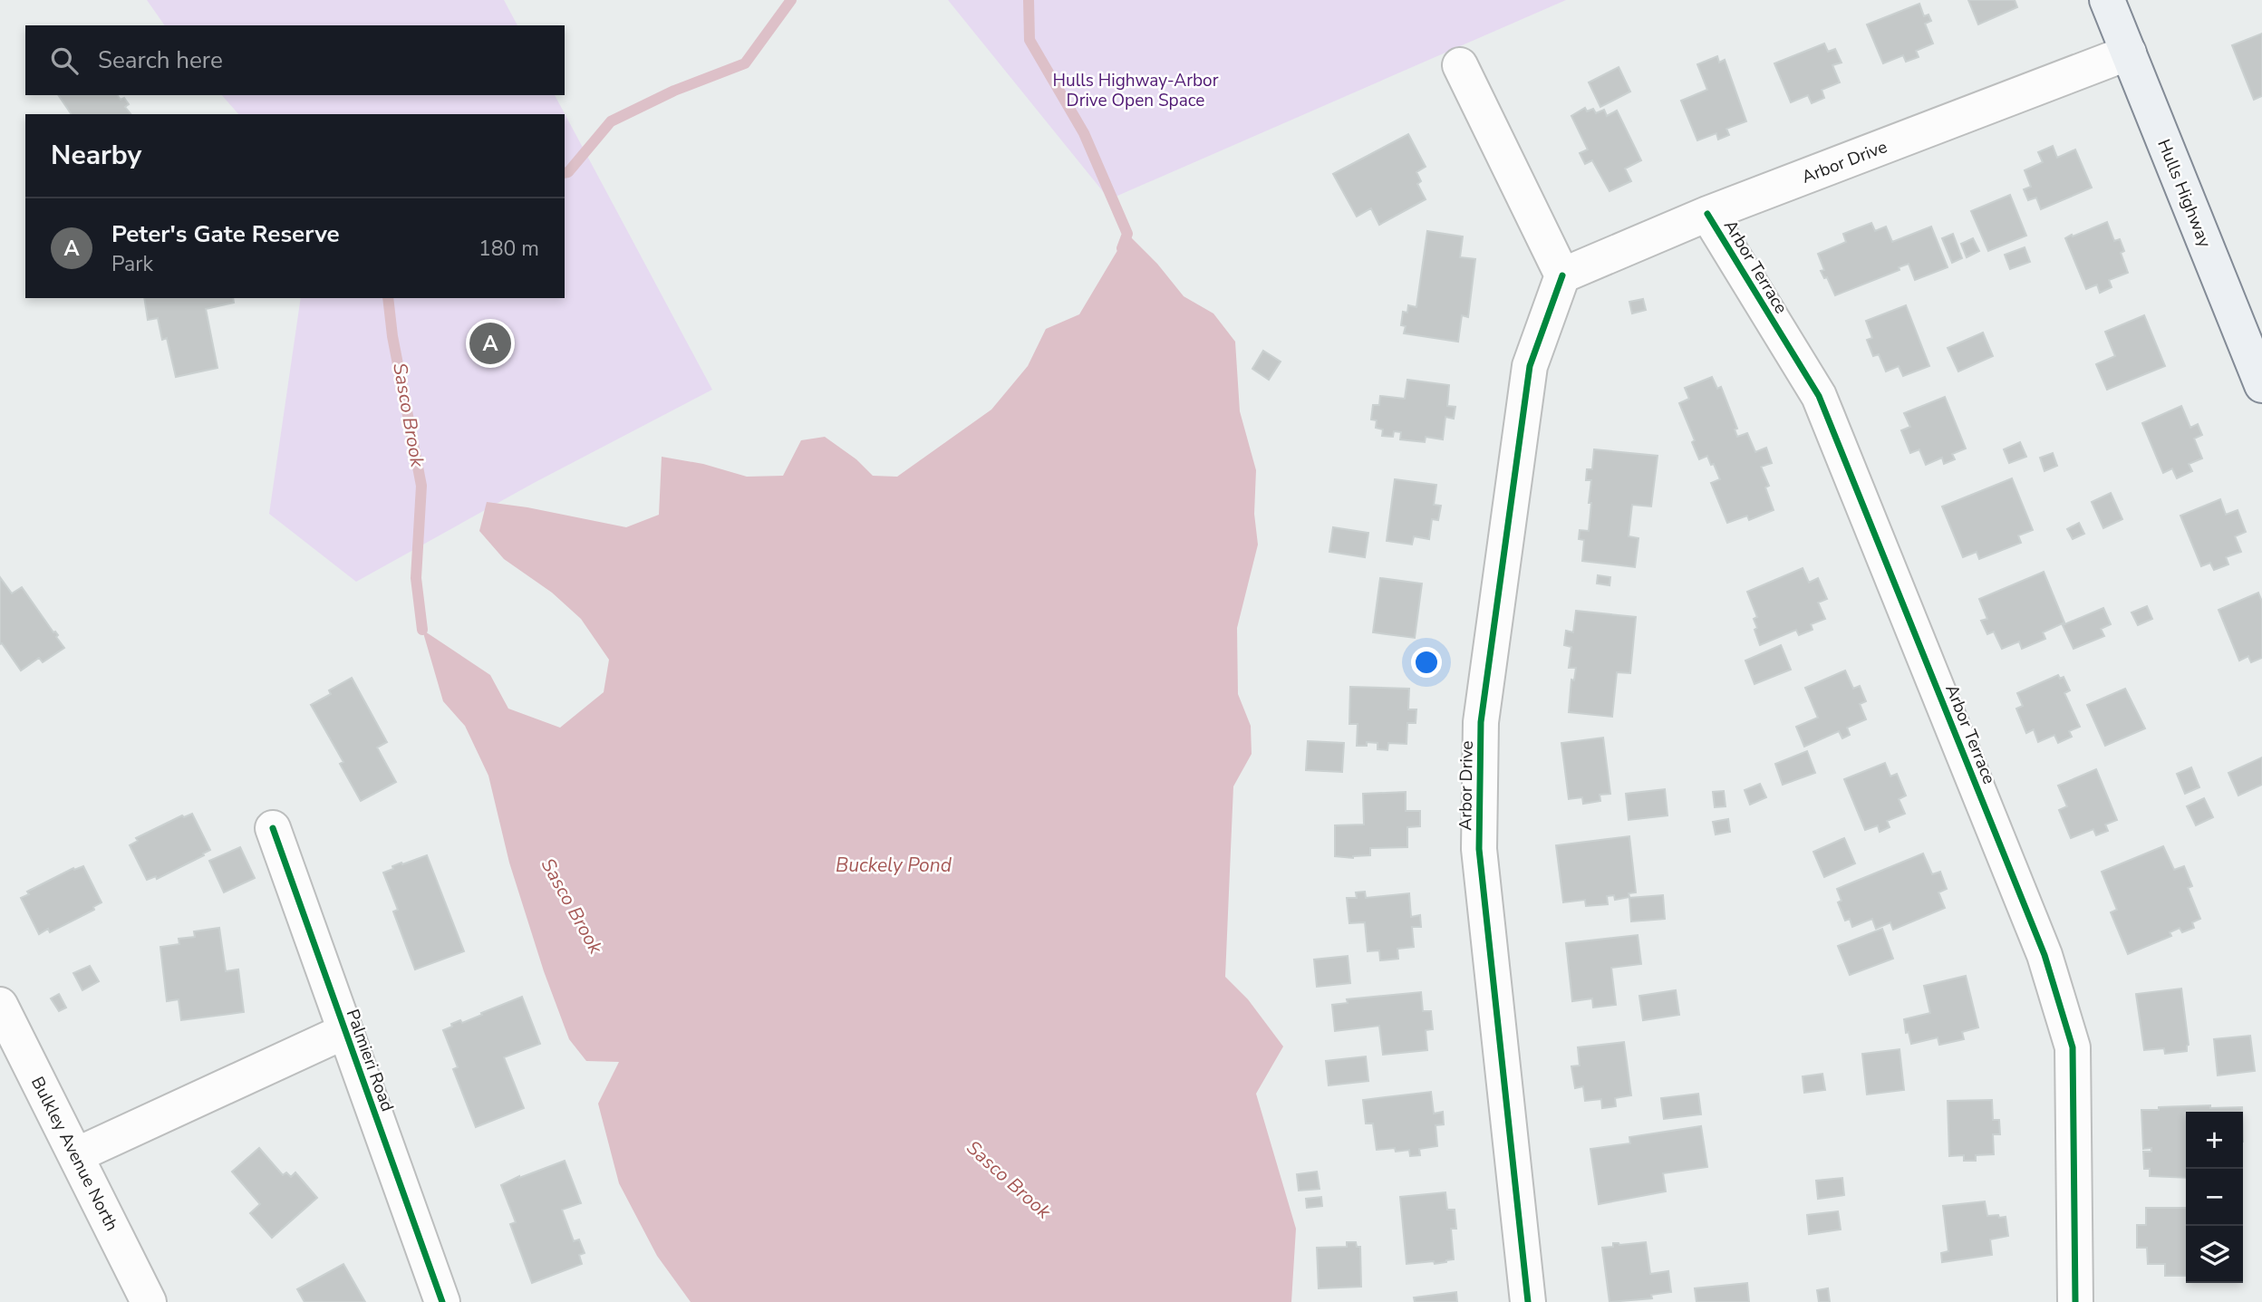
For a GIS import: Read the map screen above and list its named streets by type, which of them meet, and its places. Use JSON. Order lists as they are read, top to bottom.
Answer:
{
  "streets": {
    "street": [
      "Arbor Drive",
      "Hulls Highway",
      "Arbor Terrace",
      "Palmieri Road",
      "Bulkley Avenue North"
    ]
  },
  "crossings": [
    ["Arbor Drive", "Hulls Highway"],
    ["Arbor Drive", "Arbor Terrace"],
    ["Palmieri Road", "Bulkley Avenue North"]
  ],
  "water": ["Sasco Brook", "Buckely Pond"],
  "parks": ["Hulls Highway-Arbor Drive Open Space"],
  "page": {
    "search": "Search here",
    "heading": "Nearby",
    "list": [
      {
        "mark": "A",
        "name": "Peter's Gate Reserve",
        "note": "Park",
        "value": "180 m"
      }
    ],
    "pins": "A",
    "map_buttons": ["+", "−"]
  }
}
